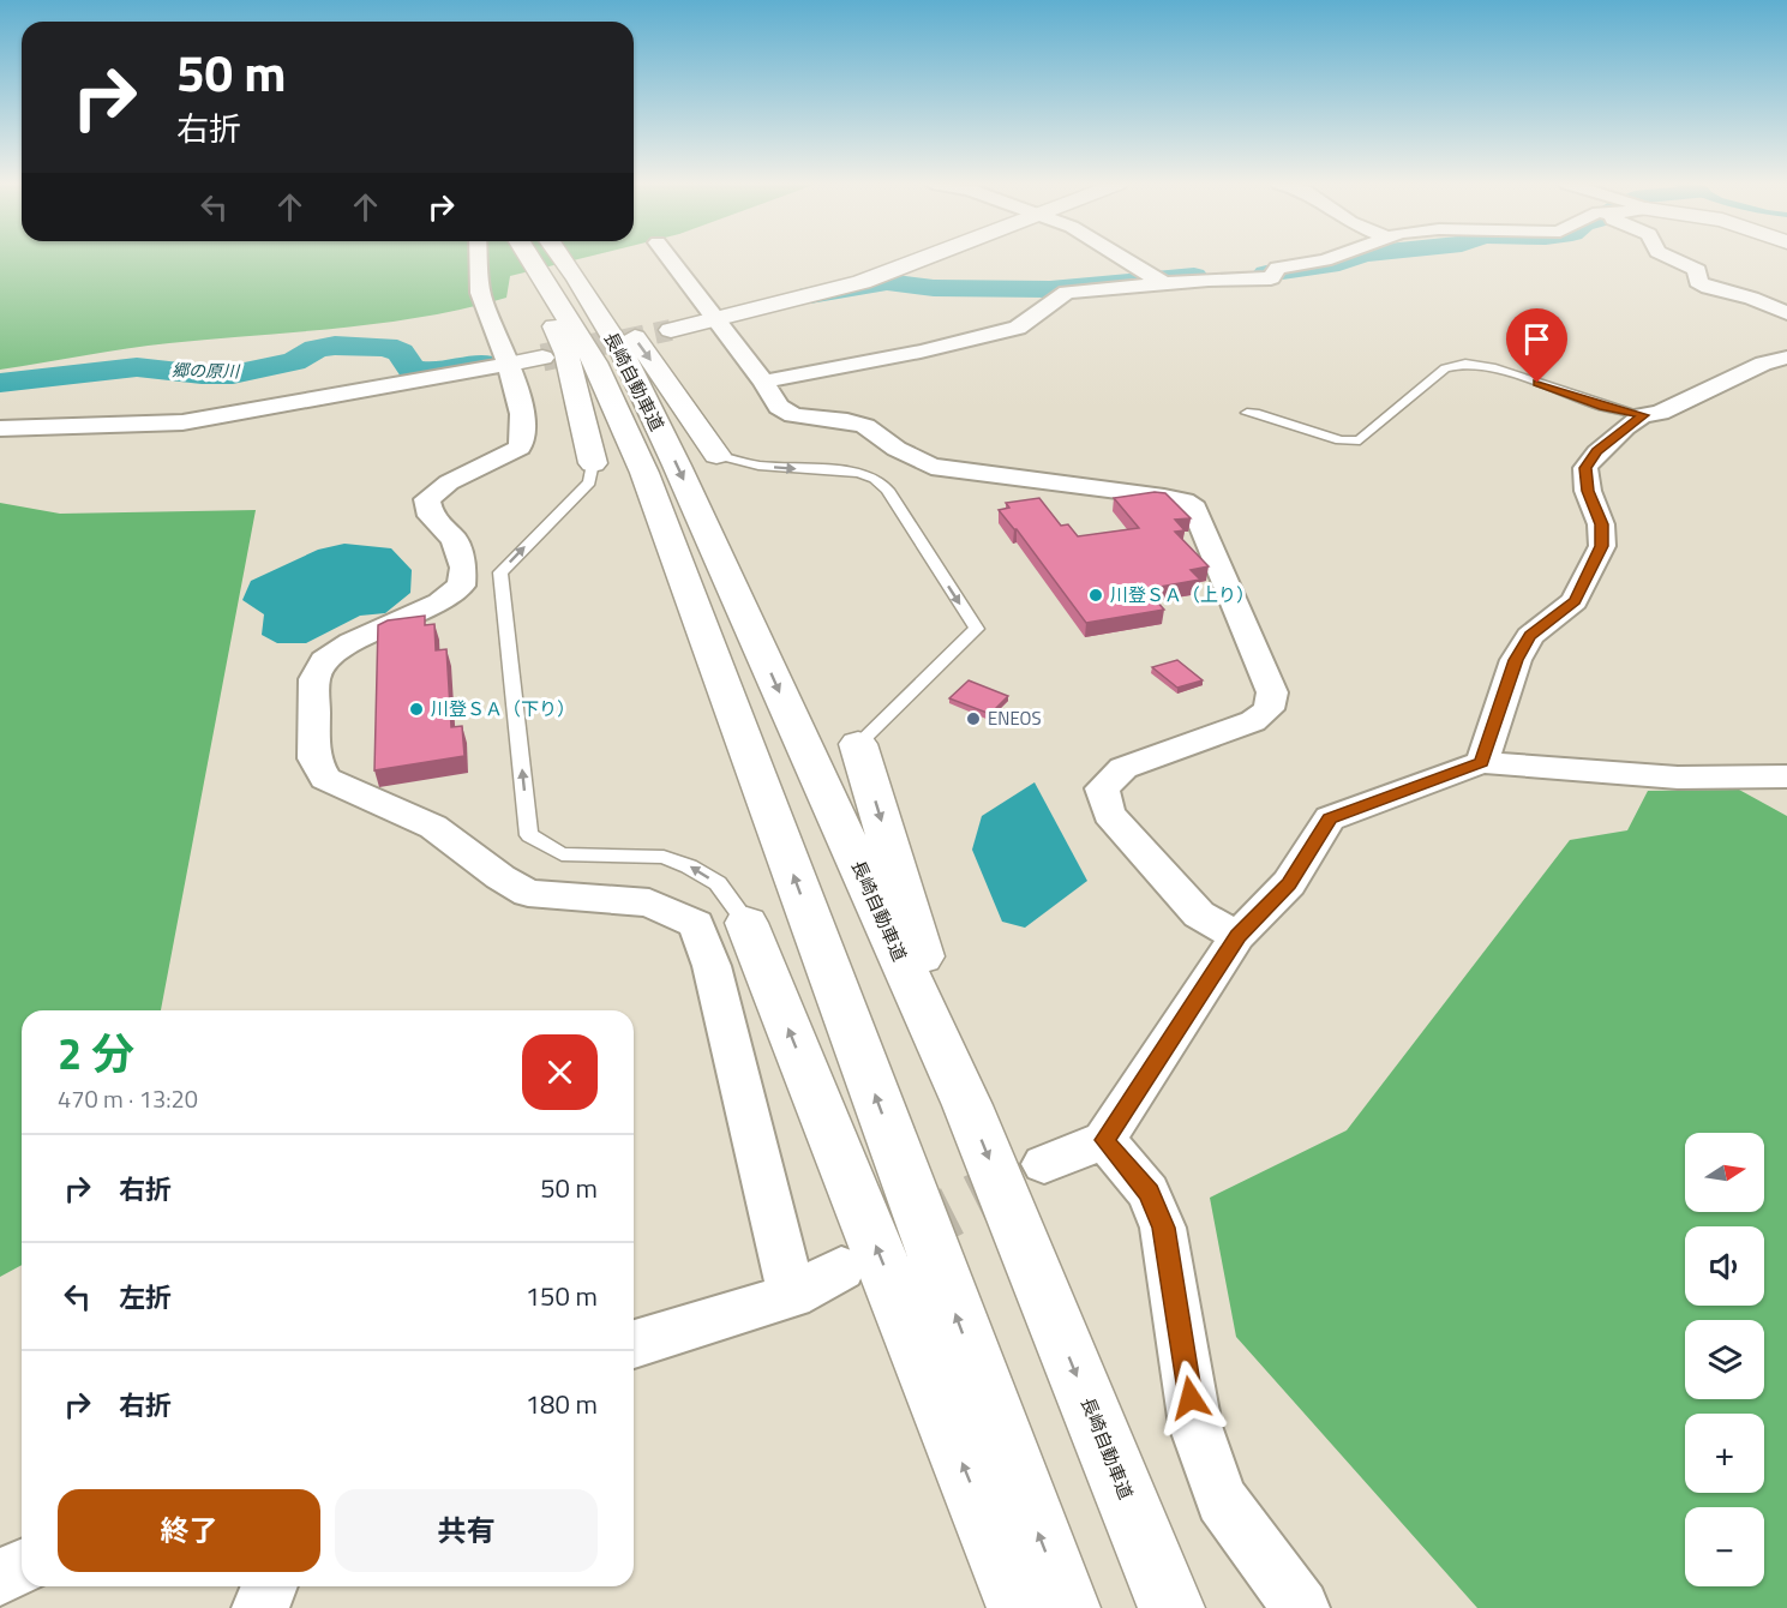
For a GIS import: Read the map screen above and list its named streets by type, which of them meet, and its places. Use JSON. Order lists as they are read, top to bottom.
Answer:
{
  "streets": {
    "main road": ["長崎自動車道"]
  },
  "water": ["郷の原川"],
  "places": ["川登ＳＡ（上り）", "川登ＳＡ（下り）", "ENEOS"],
  "north": "right",
  "page": {
    "turn": ["50 m", "右折"],
    "heading": ["2 分", "470 m · 13:20"],
    "map_buttons": ["+", "−"],
    "list": [
      {
        "name": "右折",
        "value": "50 m"
      },
      {
        "name": "左折",
        "value": "150 m"
      },
      {
        "name": "右折",
        "value": "180 m"
      }
    ],
    "buttons": ["終了", "共有"]
  }
}
